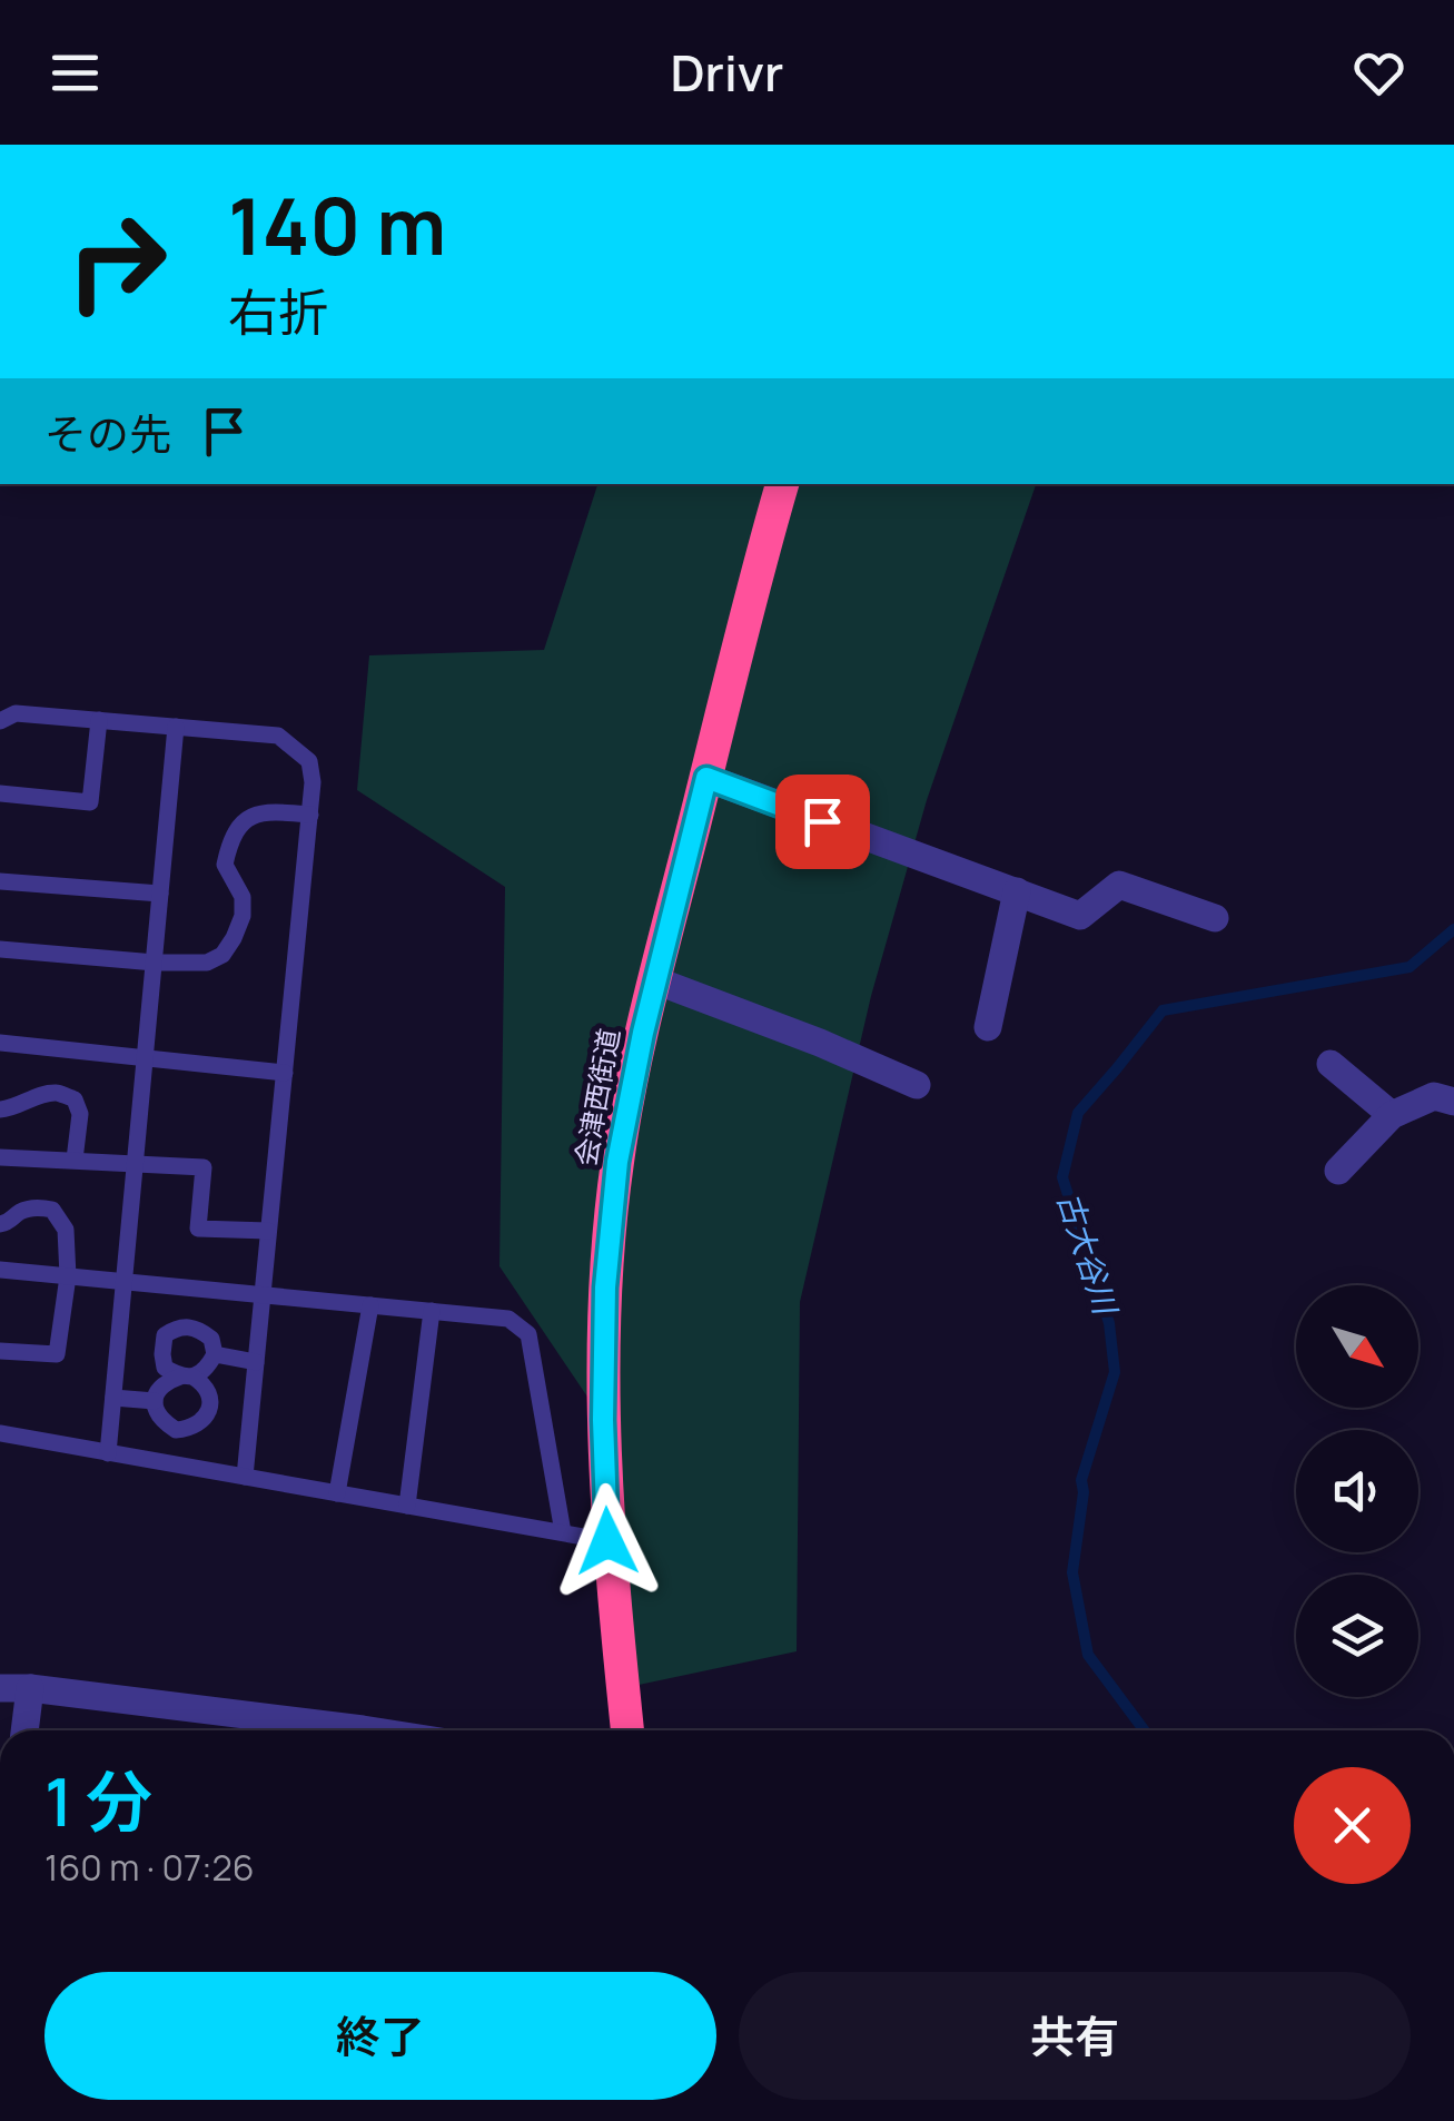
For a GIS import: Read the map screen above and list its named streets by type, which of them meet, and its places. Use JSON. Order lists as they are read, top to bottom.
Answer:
{
  "streets": {
    "highway": ["会津西街道"]
  },
  "water": ["古大谷川"],
  "north": "bottom right",
  "page": {
    "header": "Drivr",
    "turn": ["140 m", "右折"],
    "then": "その先",
    "heading": ["1 分", "160 m · 07:26"],
    "buttons": ["終了", "共有"]
  }
}
